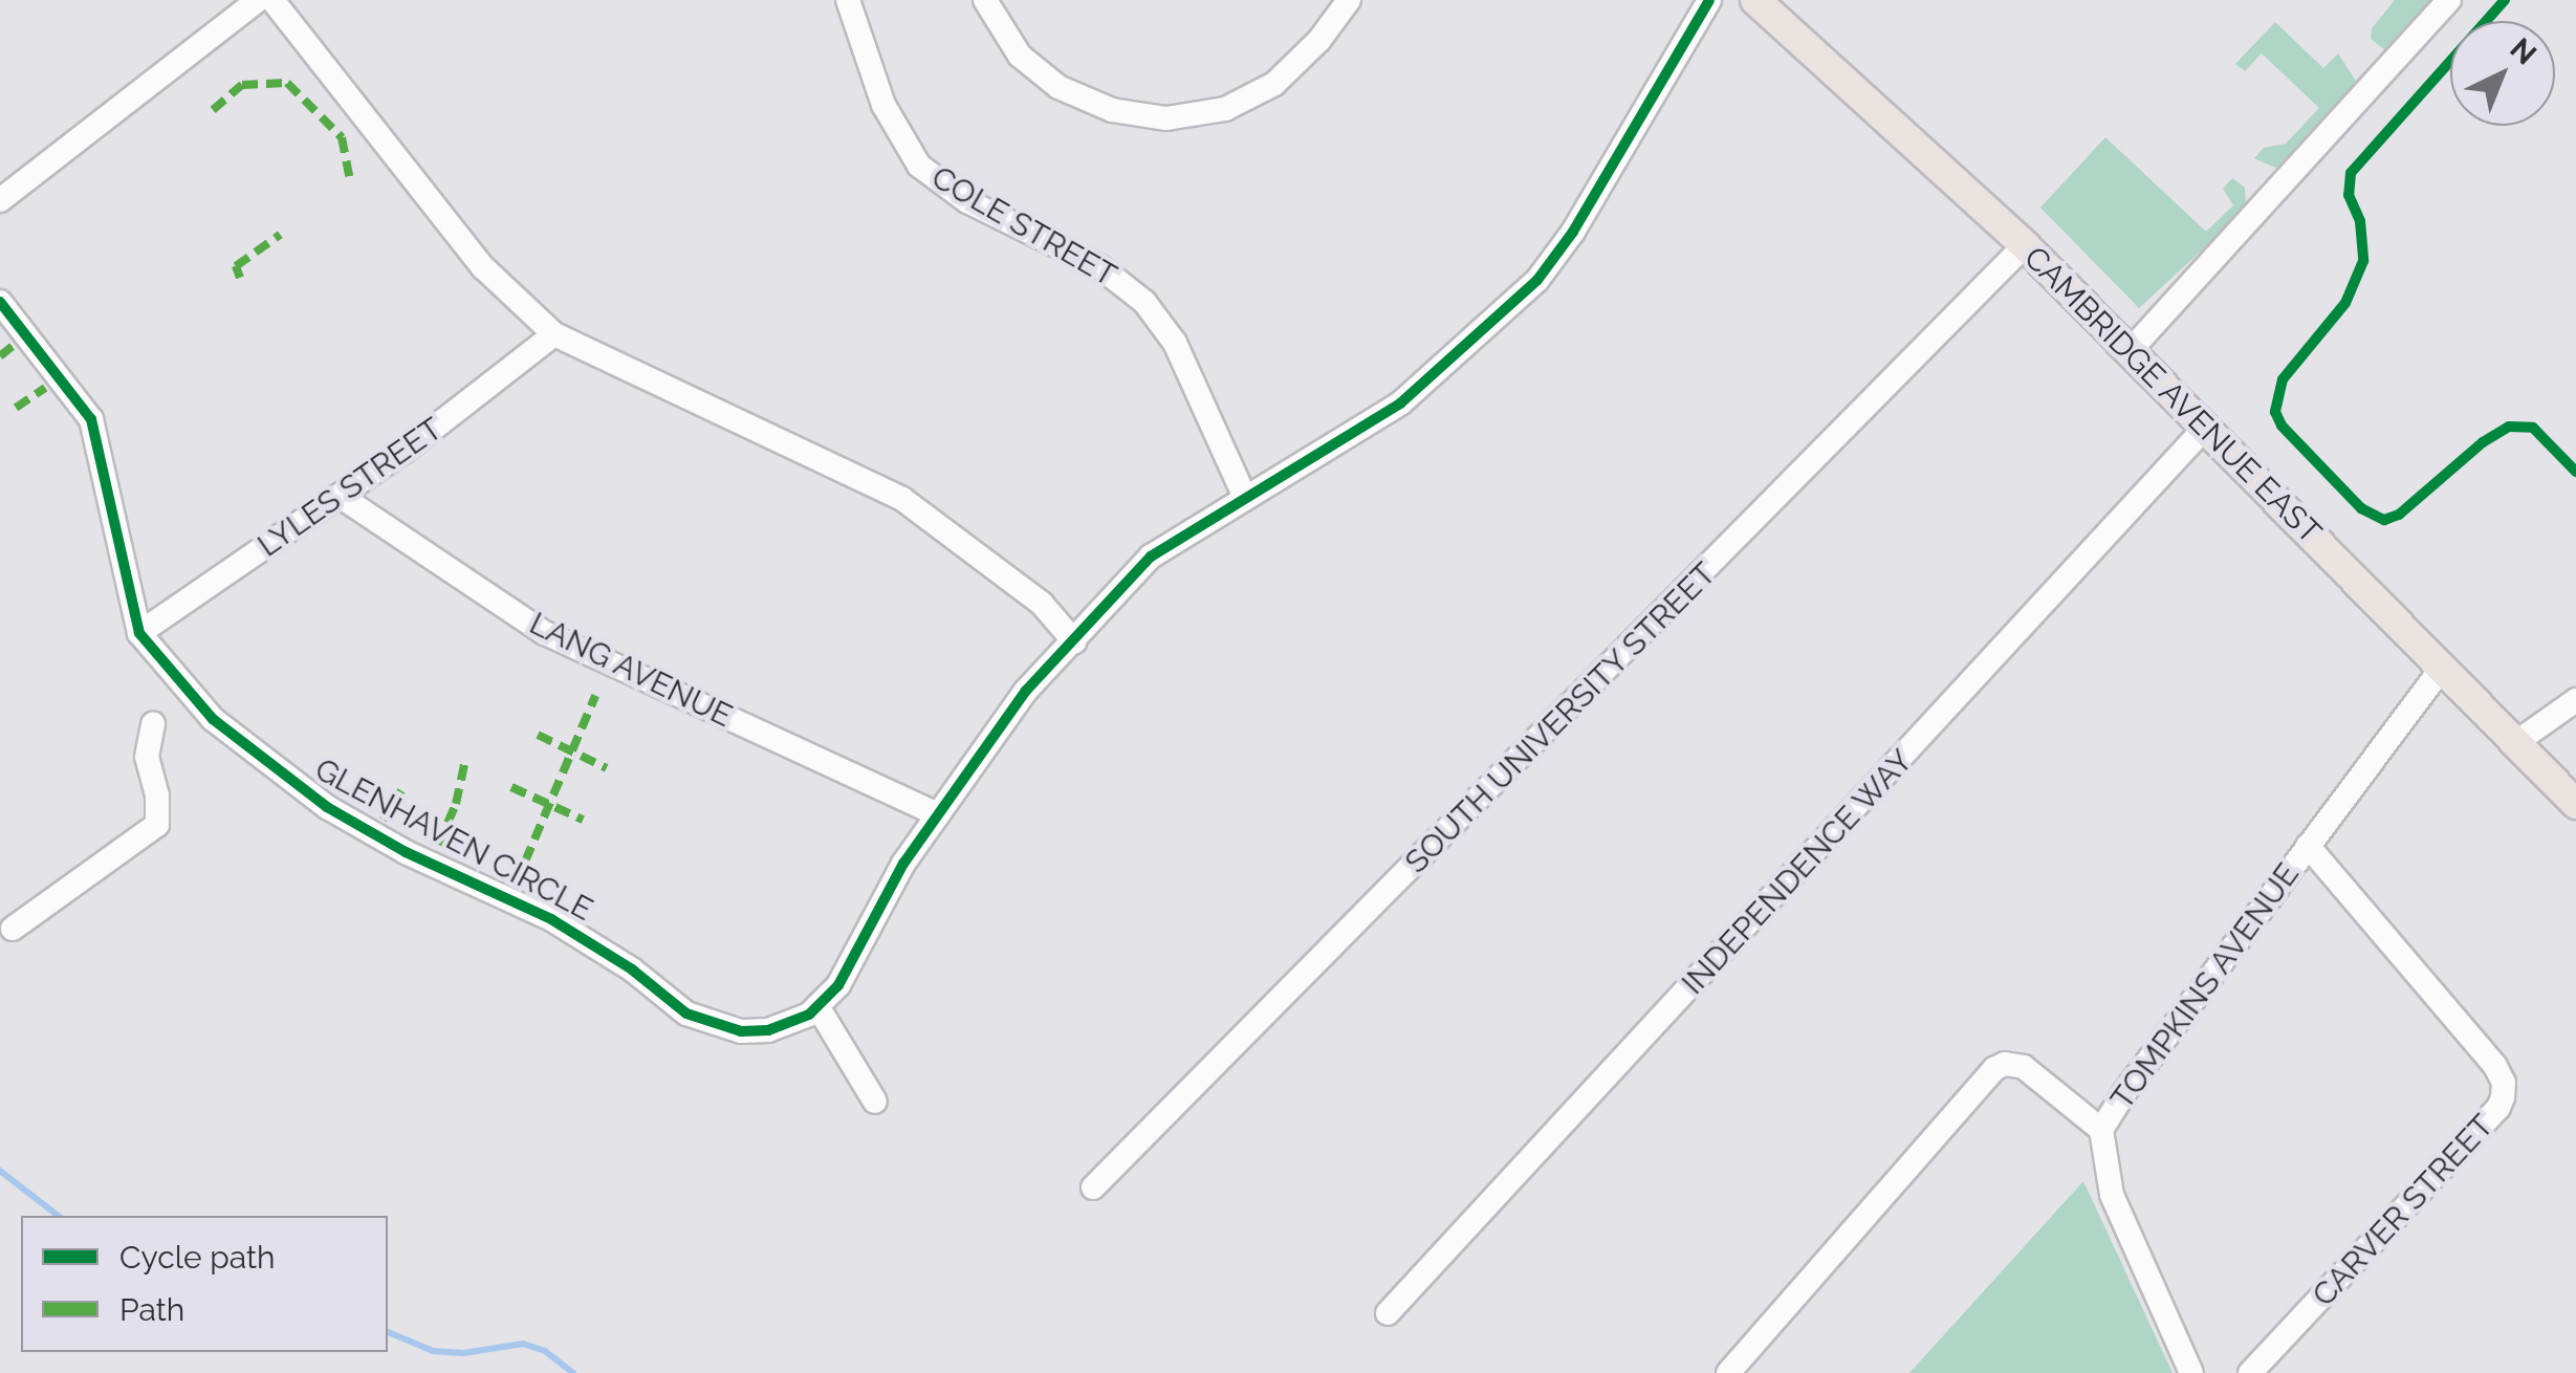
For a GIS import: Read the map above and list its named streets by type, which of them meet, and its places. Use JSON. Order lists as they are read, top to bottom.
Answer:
{
  "streets": {
    "main road": ["CAMBRIDGE AVENUE EAST"],
    "street": [
      "COLE STREET",
      "LYLES STREET",
      "LANG AVENUE",
      "SOUTH UNIVERSITY STREET",
      "GLENHAVEN CIRCLE",
      "INDEPENDENCE WAY",
      "TOMPKINS AVENUE",
      "CARVER STREET"
    ]
  },
  "crossings": [
    ["COLE STREET", "GLENHAVEN CIRCLE"],
    ["CAMBRIDGE AVENUE EAST", "SOUTH UNIVERSITY STREET"],
    ["CAMBRIDGE AVENUE EAST", "INDEPENDENCE WAY"],
    ["CAMBRIDGE AVENUE EAST", "TOMPKINS AVENUE"],
    ["LYLES STREET", "LANG AVENUE"],
    ["LYLES STREET", "GLENHAVEN CIRCLE"],
    ["LANG AVENUE", "GLENHAVEN CIRCLE"],
    ["TOMPKINS AVENUE", "CARVER STREET"]
  ],
  "legend": ["Cycle path", "Path"],
  "north": "top right"
}
